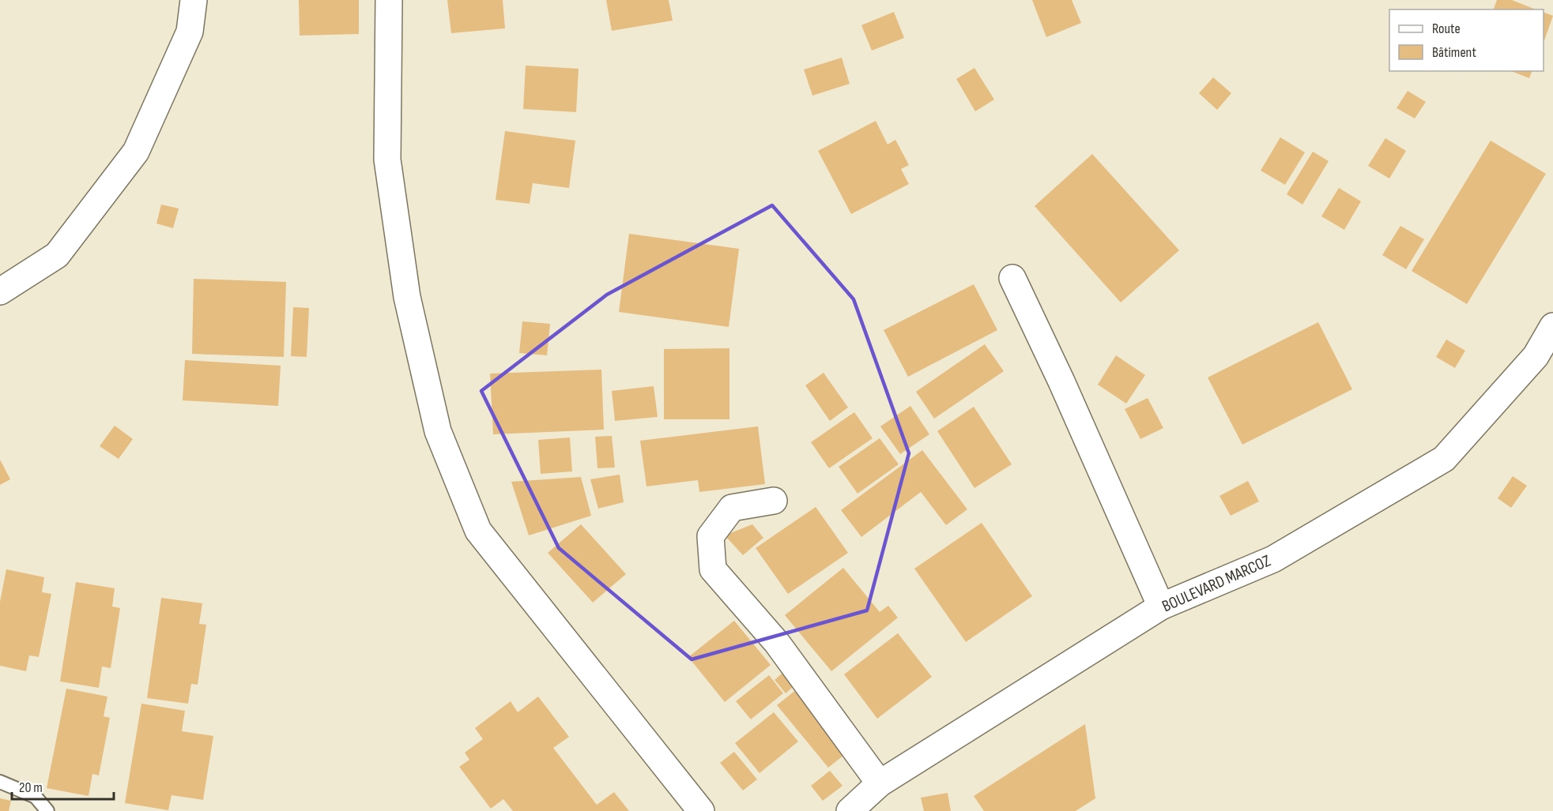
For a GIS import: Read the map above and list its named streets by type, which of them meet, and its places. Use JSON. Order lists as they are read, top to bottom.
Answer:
{
  "streets": {
    "street": ["BOULEVARD MARCOZ"]
  },
  "legend": ["Route", "Bâtiment"],
  "scale_bar": "20 m"
}
